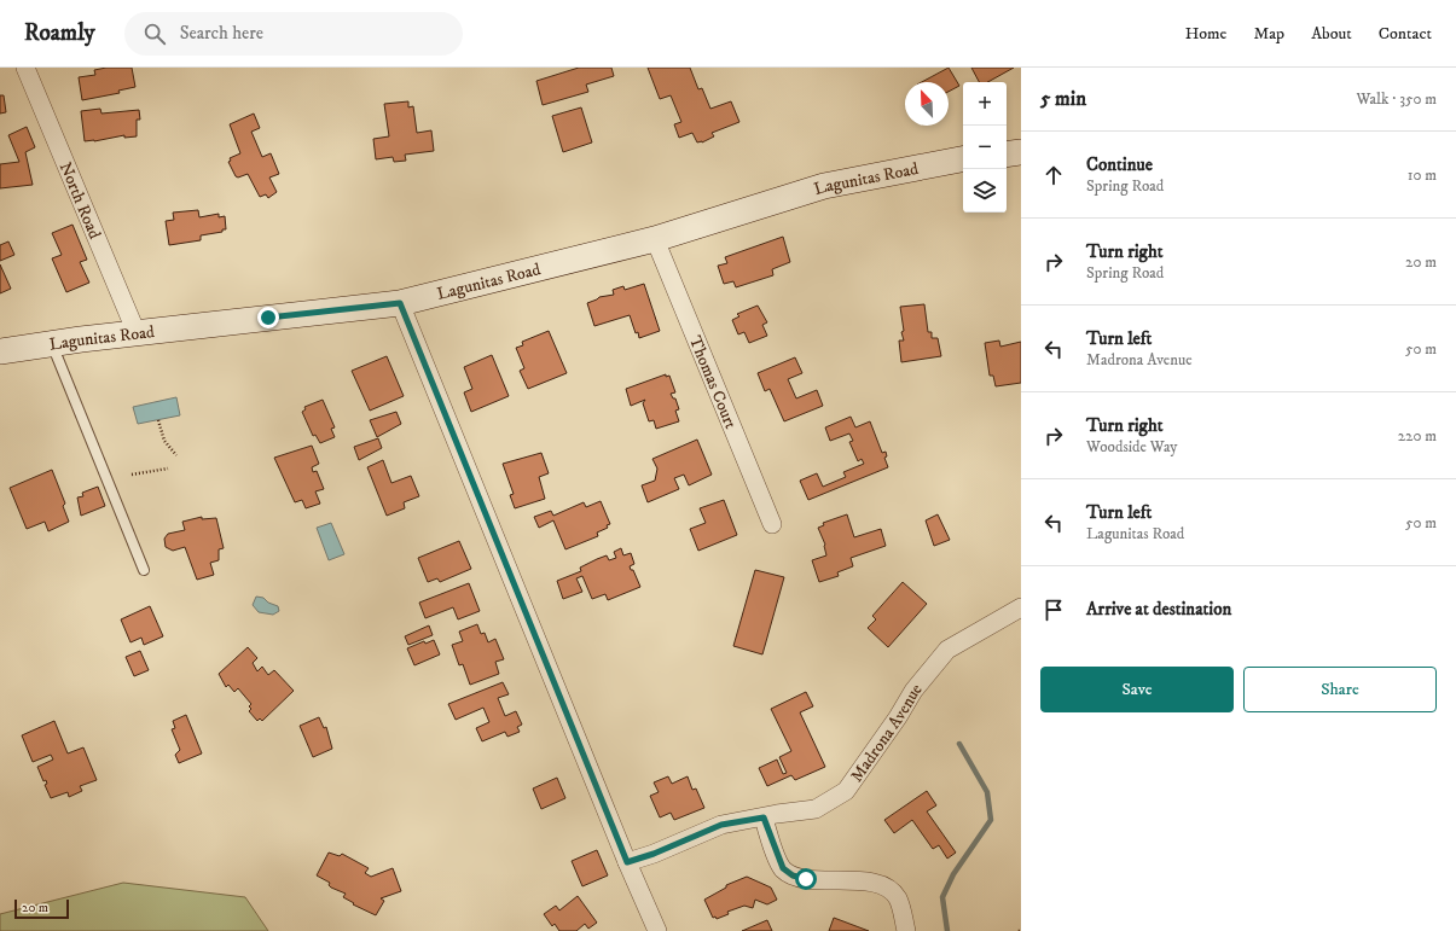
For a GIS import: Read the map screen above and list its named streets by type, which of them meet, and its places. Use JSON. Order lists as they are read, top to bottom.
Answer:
{
  "streets": {
    "street": [
      "Lagunitas Road",
      "North Road",
      "Thomas Court",
      "Madrona Avenue"
    ]
  },
  "crossings": [
    ["Lagunitas Road", "North Road"],
    ["Lagunitas Road", "Thomas Court"]
  ],
  "scale_bar": "20 m",
  "north": "top left",
  "page": {
    "header": "Roamly",
    "search": "Search here",
    "nav": [
      "Home",
      "Map",
      "About",
      "Contact"
    ],
    "heading": ["5 min", "Walk · 350 m"],
    "map_buttons": ["+", "−"],
    "list": [
      ["Continue", "Spring Road", "10 m"],
      ["Turn right", "Spring Road", "20 m"],
      ["Turn left", "Madrona Avenue", "50 m"],
      ["Turn right", "Woodside Way", "220 m"],
      ["Turn left", "Lagunitas Road", "50 m"],
      "Arrive at destination"
    ],
    "buttons": ["Save", "Share"],
    "scale": "20 m"
  }
}
